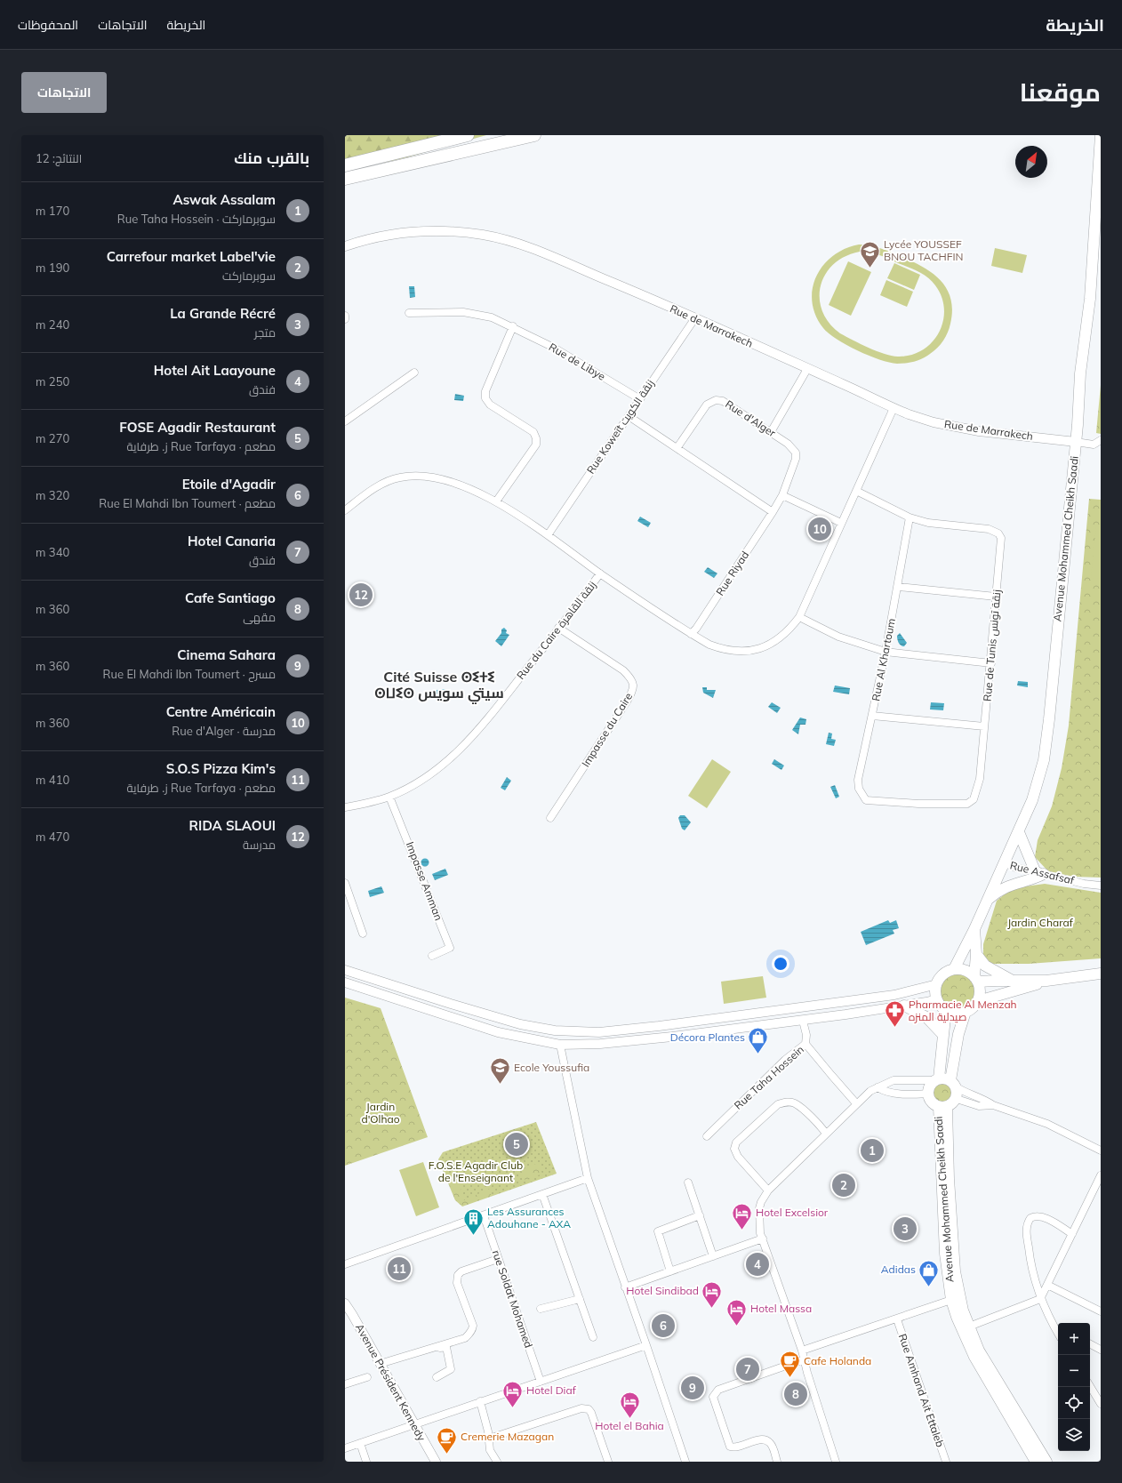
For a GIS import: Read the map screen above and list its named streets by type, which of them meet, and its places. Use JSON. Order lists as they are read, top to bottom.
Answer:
{
  "streets": {
    "main road": ["Avenue Mohammed Cheikh Saadi"],
    "street": [
      "Rue de Marrakech",
      "Rue de Libye",
      "Rue d'Alger",
      "Rue Koweït زنقة الكويت",
      "Rue Riyad",
      "Rue du Caire زنقة القاهرة",
      "Rue de Tunis زنقة تونس",
      "Rue Al Khartoum",
      "Impasse du Caire",
      "Rue Assafsaf",
      "Impasse Amman",
      "Rue Taha Hossein",
      "rue Soldat Mohamed",
      "Avenue Président Kennedy",
      "Rue Amhand Ait Ettaleb"
    ]
  },
  "crossings": [
    ["Rue de Marrakech", "Rue Koweït زنقة الكويت"],
    ["Rue de Marrakech", "Avenue Mohammed Cheikh Saadi"],
    ["Rue de Libye", "Rue Koweït زنقة الكويت"],
    ["Rue d'Alger", "Rue Riyad"],
    ["Avenue Mohammed Cheikh Saadi", "Rue Assafsaf"],
    ["Rue du Caire زنقة القاهرة", "Impasse du Caire"],
    ["Rue du Caire زنقة القاهرة", "Impasse Amman"],
    ["Rue de Tunis زنقة تونس", "Rue Al Khartoum"]
  ],
  "districts": ["Cité Suisse ⵙⵉⵜⵉ ⵙⵡⵉⵙ سيتي سويس"],
  "parks": ["Jardin Charaf", "Jardin d'Olhao", "F.O.S.E Agadir Club de l'Enseignant"],
  "places": {
    "school or university": ["Lycée YOUSSEF BNOU TACHFIN", "Ecole Youssufia"],
    "pharmacy": ["Pharmacie Al Menzah صيدلية المنزه"],
    "shop": ["Décora Plantes", "Adidas"],
    "hotel": [
      "Hotel Excelsior",
      "Hotel Sindibad",
      "Hotel Massa",
      "Hotel Diaf",
      "Hotel el Bahia"
    ],
    "building": ["Les Assurances Adouhane - AXA"],
    "cafe": ["Cafe Holanda", "Cremerie Mazagan"]
  },
  "north": "top right",
  "page": {
    "header": "الخريطة",
    "nav": ["الخريطة", "الاتجاهات", "المحفوظات"],
    "title": "موقعنا",
    "buttons": "الاتجاهات",
    "heading": ["بالقرب منك", "النتائج: 12"],
    "list": [
      {
        "mark": "1",
        "name": "Aswak Assalam",
        "note": "سوبرماركت · Rue Taha Hossein",
        "value": "170 m"
      },
      {
        "mark": "2",
        "name": "Carrefour market Label'vie",
        "note": "سوبرماركت",
        "value": "190 m"
      },
      {
        "mark": "3",
        "name": "La Grande Récré",
        "note": "متجر",
        "value": "240 m"
      },
      {
        "mark": "4",
        "name": "Hotel Ait Laayoune",
        "note": "فندق",
        "value": "250 m"
      },
      {
        "mark": "5",
        "name": "FOSE Agadir Restaurant",
        "note": "مطعم · Rue Tarfaya ز. طرفاية",
        "value": "270 m"
      },
      {
        "mark": "6",
        "name": "Etoile d'Agadir",
        "note": "مطعم · Rue El Mahdi Ibn Toumert",
        "value": "320 m"
      },
      {
        "mark": "7",
        "name": "Hotel Canaria",
        "note": "فندق",
        "value": "340 m"
      },
      {
        "mark": "8",
        "name": "Cafe Santiago",
        "note": "مقهى",
        "value": "360 m"
      },
      {
        "mark": "9",
        "name": "Cinema Sahara",
        "note": "مسرح · Rue El Mahdi Ibn Toumert",
        "value": "360 m"
      },
      {
        "mark": "10",
        "name": "Centre Américain",
        "note": "مدرسة · Rue d'Alger",
        "value": "360 m"
      },
      {
        "mark": "11",
        "name": "S.O.S Pizza Kim's",
        "note": "مطعم · Rue Tarfaya ز. طرفاية",
        "value": "410 m"
      },
      {
        "mark": "12",
        "name": "RIDA SLAOUI",
        "note": "مدرسة",
        "value": "470 m"
      }
    ],
    "pins": [
      "10",
      "12",
      "5",
      "1",
      "2",
      "3",
      "4",
      "11",
      "6",
      "7",
      "9",
      "8"
    ],
    "map_buttons": ["+", "−"]
  }
}
